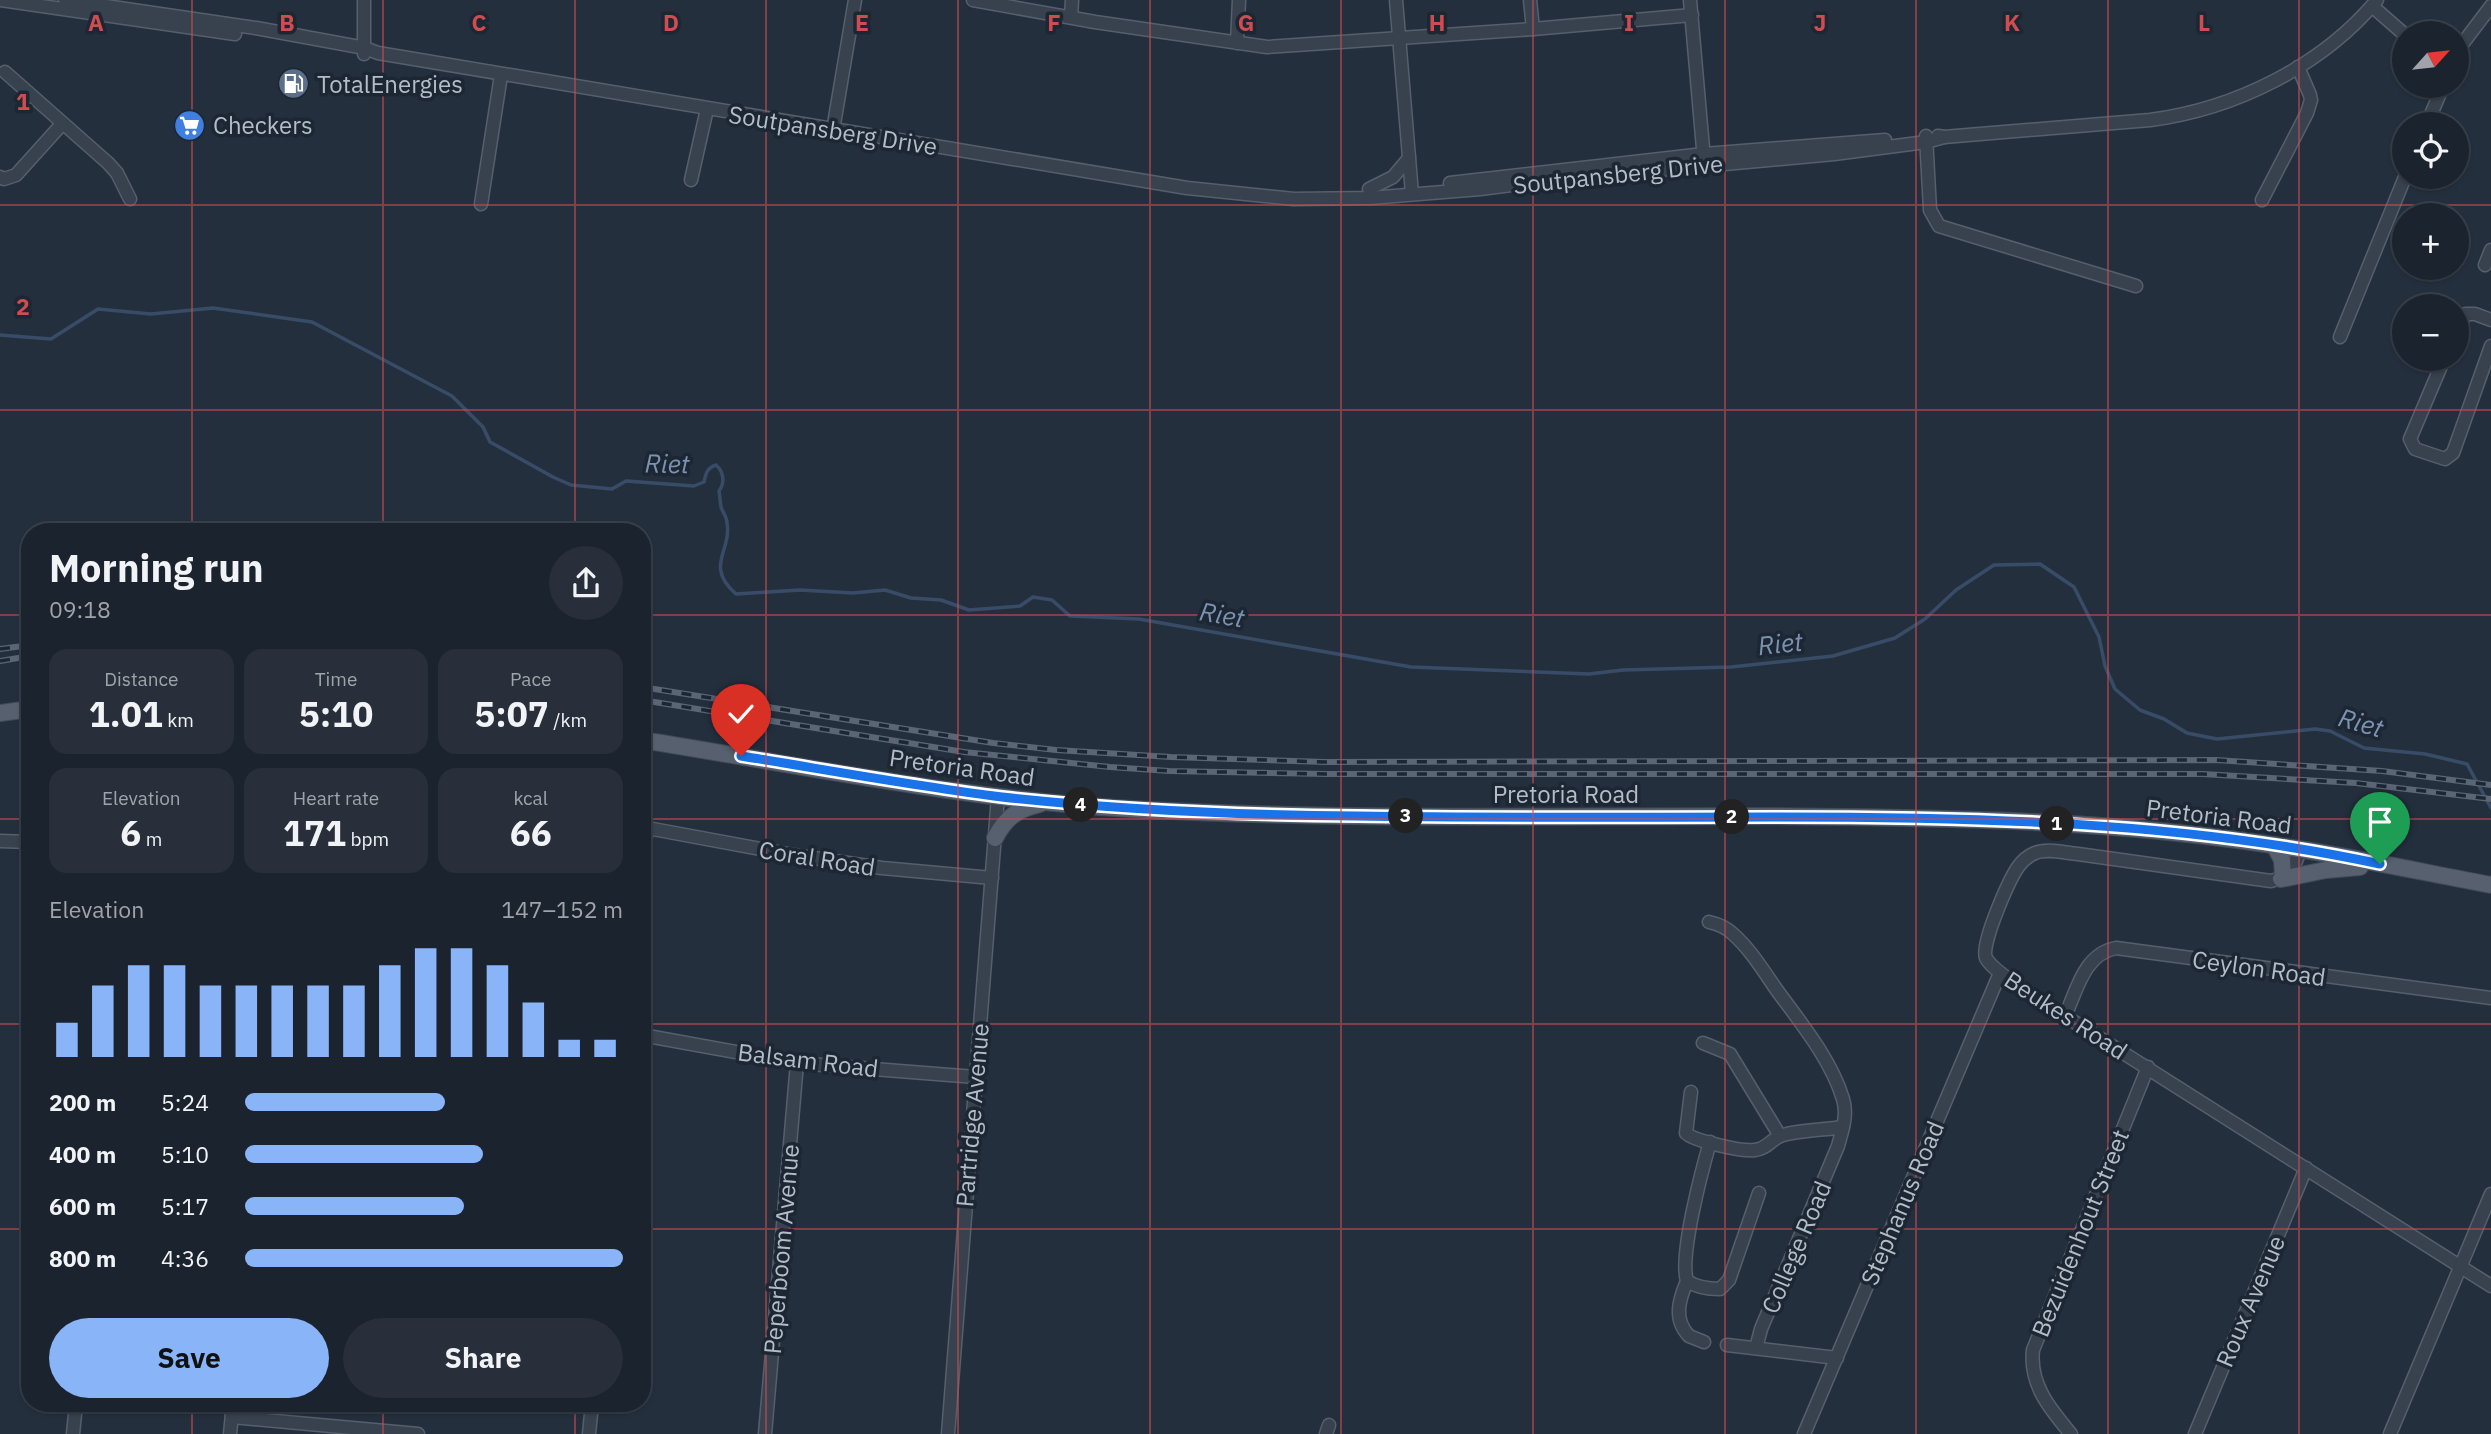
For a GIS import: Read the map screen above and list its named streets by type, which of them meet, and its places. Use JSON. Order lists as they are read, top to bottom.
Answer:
{
  "streets": {
    "main road": ["Pretoria Road"],
    "street": [
      "Soutpansberg Drive",
      "Coral Road",
      "Ceylon Road",
      "Beukes Road",
      "Balsam Road",
      "Partridge Avenue",
      "Stephanus Road",
      "Bezuidenhout Street",
      "College Road",
      "Peperboom Avenue",
      "Roux Avenue"
    ]
  },
  "crossings": [
    ["Pretoria Road", "Partridge Avenue"],
    ["Coral Road", "Partridge Avenue"],
    ["Ceylon Road", "Beukes Road"],
    ["Beukes Road", "Stephanus Road"],
    ["Beukes Road", "Bezuidenhout Street"],
    ["Beukes Road", "Roux Avenue"],
    ["Balsam Road", "Partridge Avenue"],
    ["Balsam Road", "Peperboom Avenue"],
    ["Stephanus Road", "College Road"]
  ],
  "water": ["Riet"],
  "places": {
    "fuel station": ["TotalEnergies"],
    "supermarket": ["Checkers"]
  },
  "north": "top right",
  "page": {
    "map_buttons": ["+", "−"],
    "heading": ["Morning run", "09:18"],
    "stats": [
      ["Distance", "1.01 km"],
      ["Time", "5:10"],
      ["Pace", "5:07 /km"],
      ["Elevation", "6 m"],
      ["Heart rate", "171 bpm"],
      ["kcal", "66"]
    ],
    "pins": [
      "4",
      "3",
      "2",
      "1"
    ],
    "chart": ["Elevation", "147–152 m"],
    "list": [
      {
        "name": "200 m",
        "note": "5:24"
      },
      {
        "name": "400 m",
        "note": "5:10"
      },
      {
        "name": "600 m",
        "note": "5:17"
      },
      {
        "name": "800 m",
        "note": "4:36"
      }
    ],
    "buttons": ["Save", "Share"]
  },
  "grid": {
    "columns": [
      "A",
      "B",
      "C",
      "D",
      "E",
      "F",
      "G",
      "H",
      "I",
      "J",
      "K",
      "L"
    ],
    "rows": ["1", "2"]
  }
}
